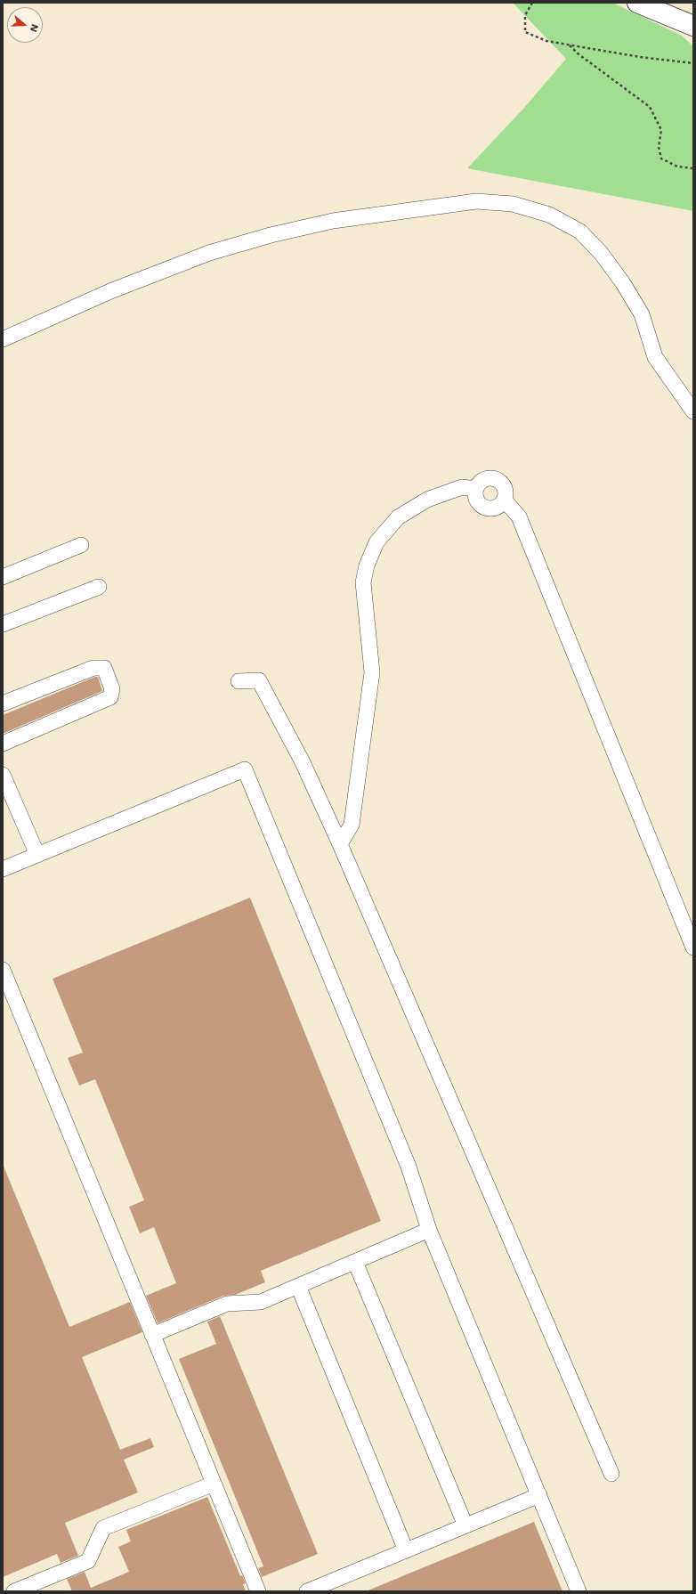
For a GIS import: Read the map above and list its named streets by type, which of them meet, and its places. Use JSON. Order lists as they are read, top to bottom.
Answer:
{
  "north": "right"
}
